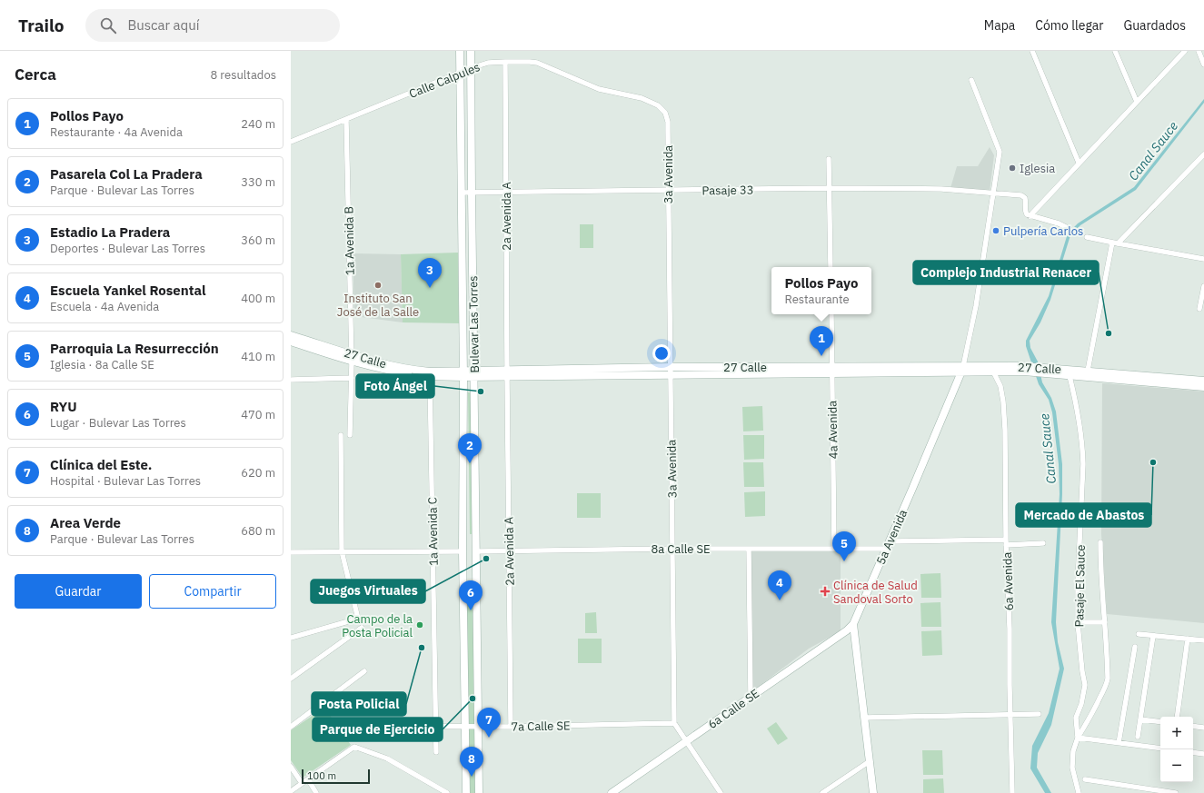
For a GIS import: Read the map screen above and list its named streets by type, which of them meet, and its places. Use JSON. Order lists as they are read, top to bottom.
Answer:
{
  "streets": {
    "street": [
      "Calle Calpules",
      "3a Avenida",
      "Pasaje 33",
      "2a Avenida A",
      "1a Avenida B",
      "Bulevar Las Torres",
      "27 Calle",
      "4a Avenida",
      "1a Avenida C",
      "5a Avenida",
      "8a Calle SE",
      "6a Avenida",
      "Pasaje El Sauce",
      "6a Calle SE",
      "7a Calle SE"
    ]
  },
  "crossings": [
    ["Calle Calpules", "3a Avenida"],
    ["Calle Calpules", "2a Avenida A"],
    ["Calle Calpules", "1a Avenida B"],
    ["Calle Calpules", "Bulevar Las Torres"],
    ["3a Avenida", "Pasaje 33"],
    ["3a Avenida", "27 Calle"],
    ["3a Avenida", "8a Calle SE"],
    ["3a Avenida", "7a Calle SE"],
    ["Pasaje 33", "2a Avenida A"],
    ["Pasaje 33", "Bulevar Las Torres"],
    ["Pasaje 33", "5a Avenida"],
    ["2a Avenida A", "27 Calle"],
    ["2a Avenida A", "8a Calle SE"],
    ["2a Avenida A", "7a Calle SE"],
    ["1a Avenida B", "27 Calle"],
    ["Bulevar Las Torres", "27 Calle"],
    ["Bulevar Las Torres", "8a Calle SE"],
    ["Bulevar Las Torres", "7a Calle SE"],
    ["27 Calle", "4a Avenida"],
    ["27 Calle", "1a Avenida C"],
    ["27 Calle", "5a Avenida"],
    ["27 Calle", "6a Avenida"],
    ["27 Calle", "Pasaje El Sauce"],
    ["4a Avenida", "8a Calle SE"],
    ["1a Avenida C", "7a Calle SE"],
    ["5a Avenida", "8a Calle SE"],
    ["5a Avenida", "6a Calle SE"],
    ["8a Calle SE", "6a Avenida"]
  ],
  "water": ["Canal Sauce"],
  "places": {
    "other": [
      "Iglesia",
      "Pulpería Carlos",
      "Instituto San José de la Salle",
      "Complejo Industrial Renacer",
      "Foto Ángel",
      "Mercado de Abastos",
      "Juegos Virtuales",
      "Campo de la Posta Policial",
      "Posta Policial",
      "Parque de Ejercicio"
    ],
    "health": ["Clínica de Salud Sandoval Sorto"]
  },
  "scale_bar": "100 m",
  "page": {
    "header": "Trailo",
    "search": "Buscar aquí",
    "nav": ["Mapa", "Cómo llegar", "Guardados"],
    "heading": ["Cerca", "8 resultados"],
    "list": [
      {
        "mark": "1",
        "name": "Pollos Payo",
        "note": "Restaurante · 4a Avenida",
        "value": "240 m"
      },
      {
        "mark": "2",
        "name": "Pasarela Col La Pradera",
        "note": "Parque · Bulevar Las Torres",
        "value": "330 m"
      },
      {
        "mark": "3",
        "name": "Estadio La Pradera",
        "note": "Deportes · Bulevar Las Torres",
        "value": "360 m"
      },
      {
        "mark": "4",
        "name": "Escuela Yankel Rosental",
        "note": "Escuela · 4a Avenida",
        "value": "400 m"
      },
      {
        "mark": "5",
        "name": "Parroquia La Resurrección",
        "note": "Iglesia · 8a Calle SE",
        "value": "410 m"
      },
      {
        "mark": "6",
        "name": "RYU",
        "note": "Lugar · Bulevar Las Torres",
        "value": "470 m"
      },
      {
        "mark": "7",
        "name": "Clínica del Este.",
        "note": "Hospital · Bulevar Las Torres",
        "value": "620 m"
      },
      {
        "mark": "8",
        "name": "Area Verde",
        "note": "Parque · Bulevar Las Torres",
        "value": "680 m"
      }
    ],
    "pins": [
      "3",
      "1",
      "2",
      "5",
      "4",
      "6",
      "7",
      "8"
    ],
    "popup": ["Pollos Payo", "Restaurante"],
    "buttons": ["Guardar", "Compartir"],
    "map_buttons": ["+", "−"],
    "scale": "100 m"
  }
}
